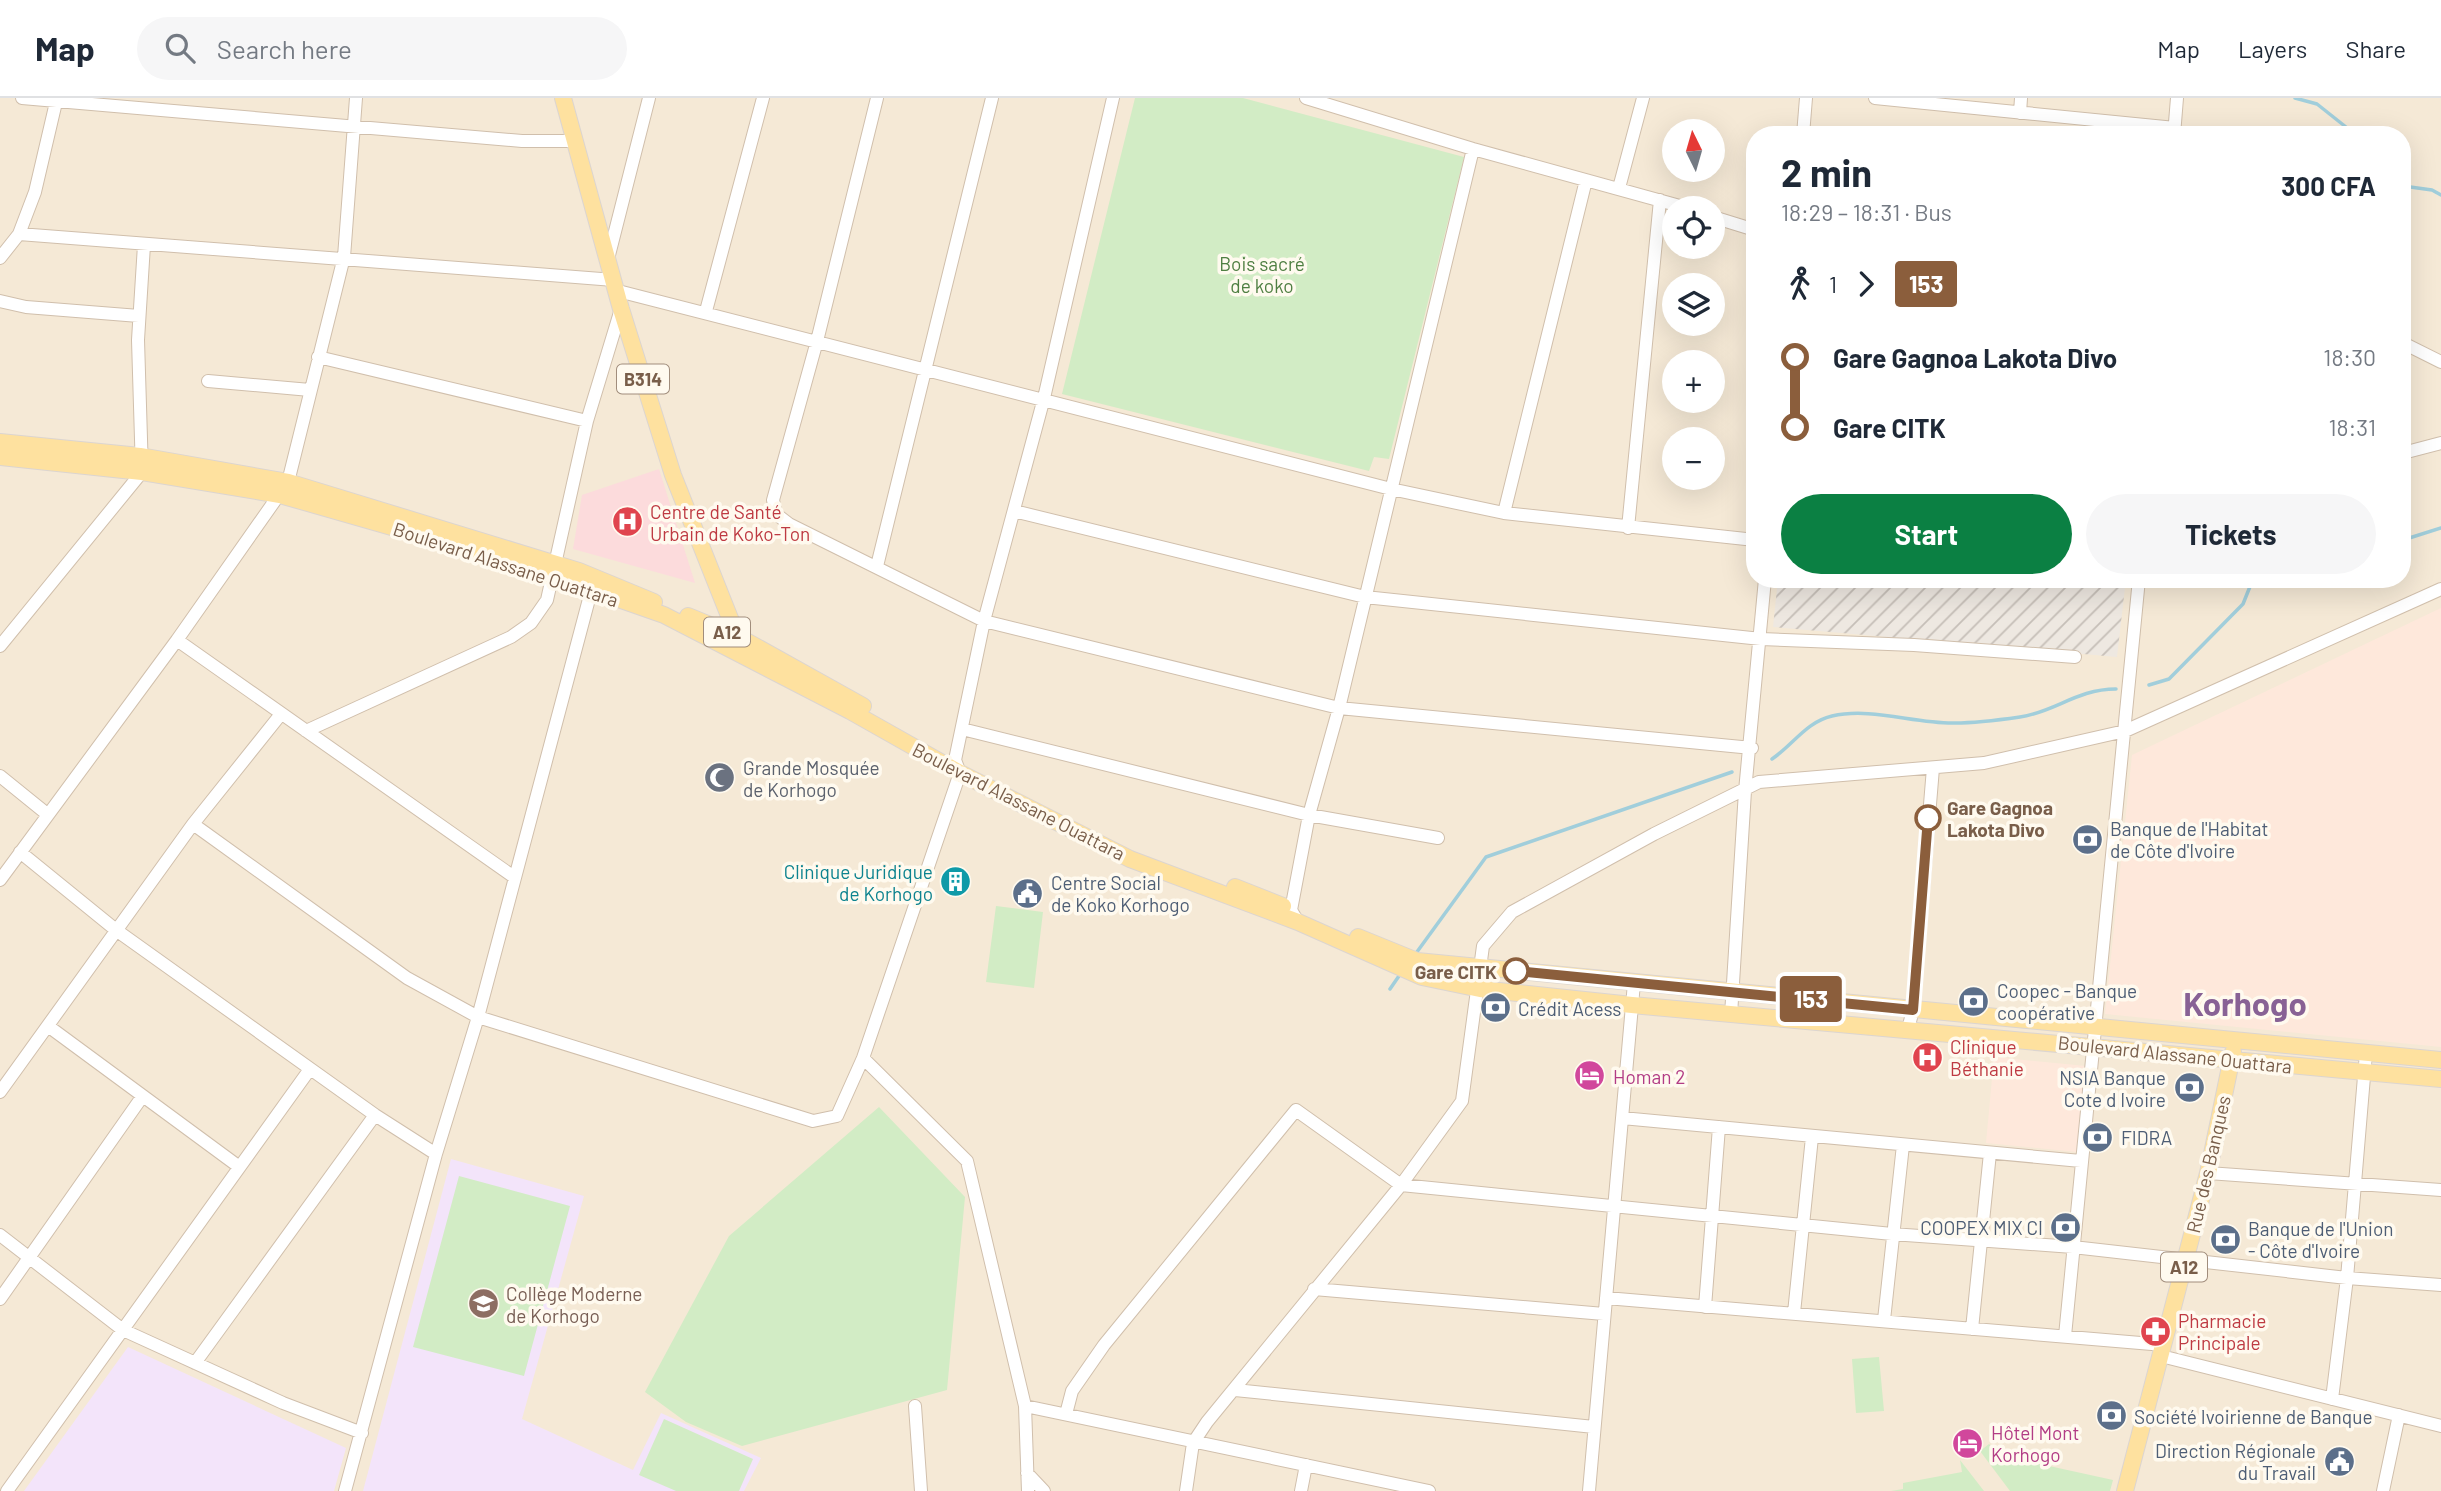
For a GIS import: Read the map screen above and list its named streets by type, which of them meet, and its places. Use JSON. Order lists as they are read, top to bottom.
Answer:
{
  "streets": {
    "main road": [
      "B314",
      "Boulevard Alassane Ouattara",
      "A12",
      "Rue des Banques"
    ]
  },
  "crossings": [
    ["B314", "Boulevard Alassane Ouattara"],
    ["Boulevard Alassane Ouattara", "Rue des Banques"]
  ],
  "districts": ["Korhogo"],
  "parks": ["Bois sacré de koko"],
  "places": {
    "hospital": ["Centre de Santé Urbain de Koko-Ton", "Clinique Béthanie"],
    "mosque": ["Grande Mosquée de Korhogo"],
    "other": ["Gare Gagnoa Lakota Divo", "Gare CITK"],
    "bank": [
      "Banque de l'Habitat de Côte d'Ivoire",
      "Coopec - Banque coopérative",
      "Crédit Acess",
      "NSIA Banque Cote d Ivoire",
      "FIDRA",
      "COOPEX MIX CI",
      "Banque de l'Union - Côte d'Ivoire",
      "Société Ivoirienne de Banque"
    ],
    "building": ["Clinique Juridique de Korhogo"],
    "public building": ["Centre Social de Koko Korhogo", "Direction Régionale du Travail"],
    "hotel": ["Homan 2", "Hôtel Mont Korhogo"],
    "school or university": ["Collège Moderne de Korhogo"],
    "pharmacy": ["Pharmacie Principale"]
  },
  "lines": ["bus line 153"],
  "north": "top",
  "page": {
    "header": "Map",
    "search": "Search here",
    "nav": ["Map", "Layers", "Share"],
    "on_map": "153",
    "map_buttons": ["+", "−"],
    "heading": ["2 min", "18:29 – 18:31 · Bus", "300 CFA"],
    "legs": ["1", "153"],
    "list": [
      {
        "name": "Gare Gagnoa Lakota Divo",
        "value": "18:30"
      },
      {
        "name": "Gare CITK",
        "value": "18:31"
      }
    ],
    "buttons": ["Start", "Tickets"]
  }
}
